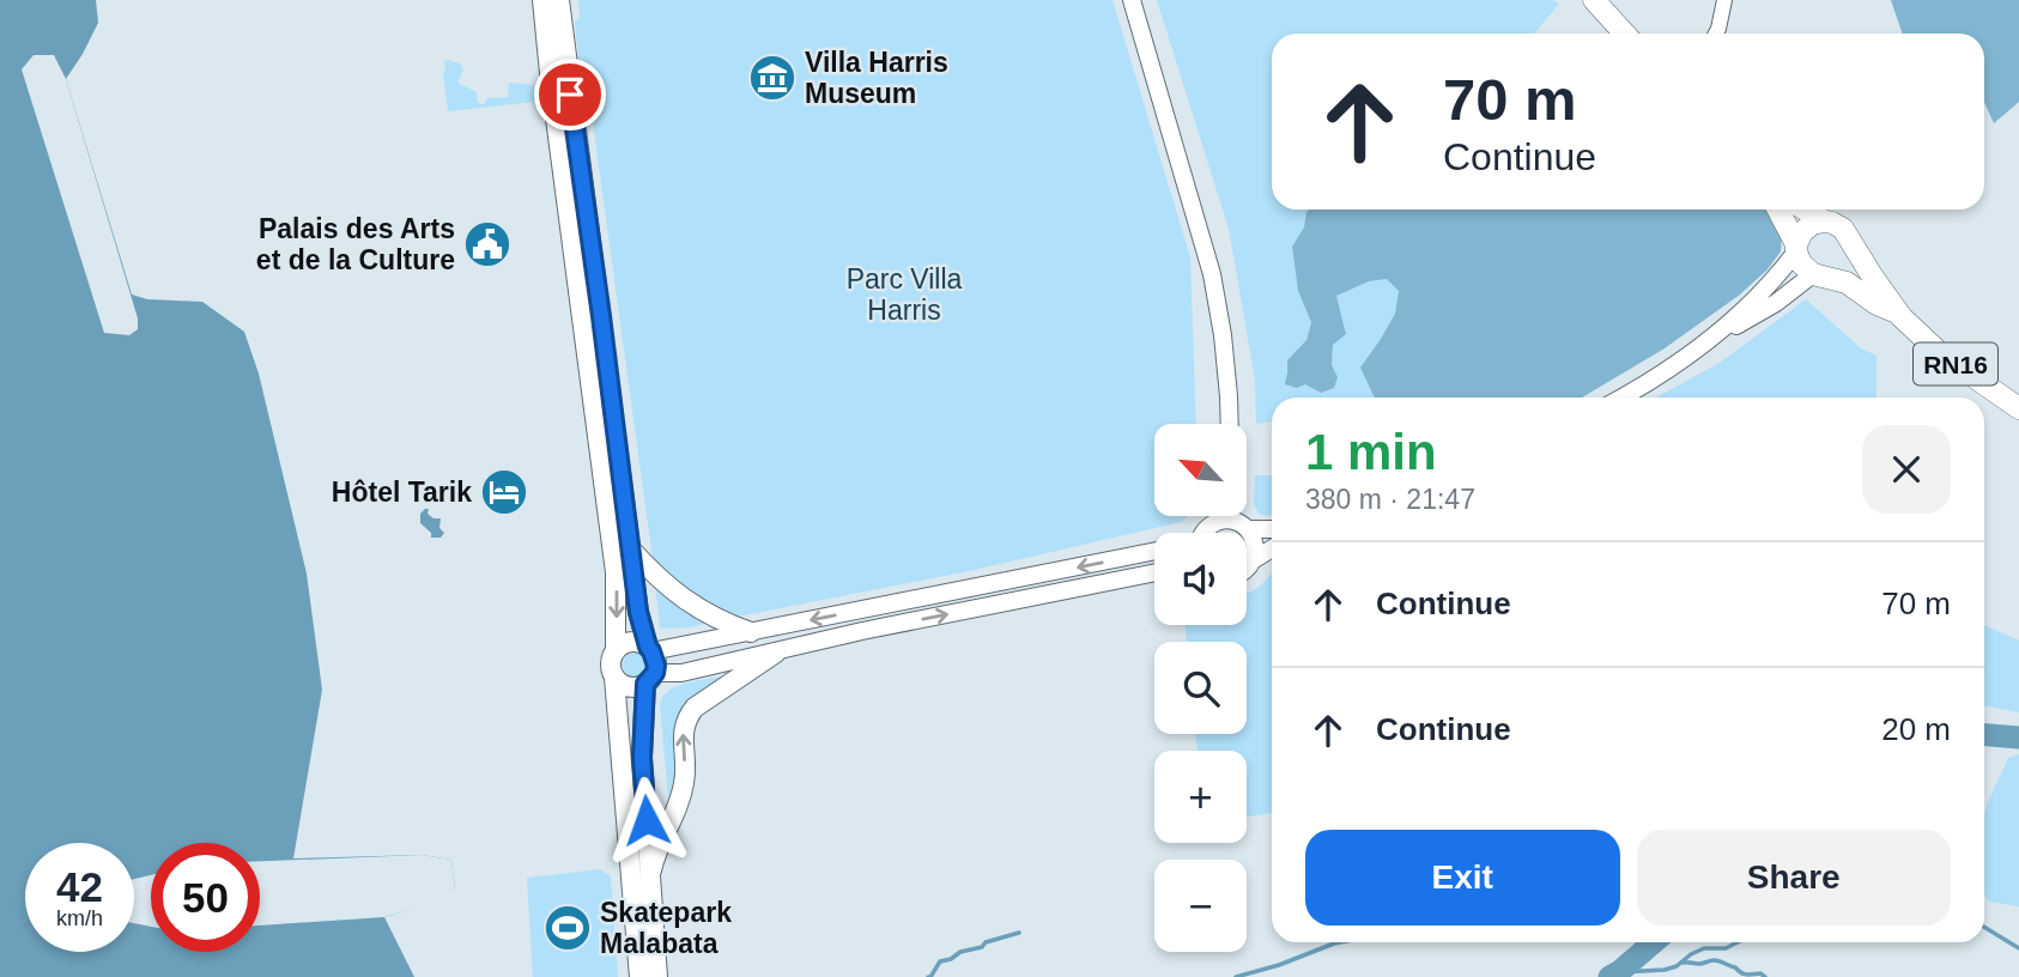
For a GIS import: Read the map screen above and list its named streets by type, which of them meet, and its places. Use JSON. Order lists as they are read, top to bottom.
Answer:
{
  "streets": {
    "main road": ["RN16"]
  },
  "parks": ["Parc Villa Harris"],
  "places": {
    "museum": ["Villa Harris Museum"],
    "public building": ["Palais des Arts et de la Culture"],
    "hotel": ["Hôtel Tarik"],
    "sports": ["Skatepark Malabata"]
  },
  "north": "top left",
  "page": {
    "turn": ["70 m", "Continue"],
    "heading": ["1 min", "380 m · 21:47"],
    "map_buttons": ["+", "−"],
    "list": [
      {
        "name": "Continue",
        "value": "70 m"
      },
      {
        "name": "Continue",
        "value": "20 m"
      }
    ],
    "buttons": ["Exit", "Share"],
    "speed": "42 km/h",
    "limit": "50"
  }
}
